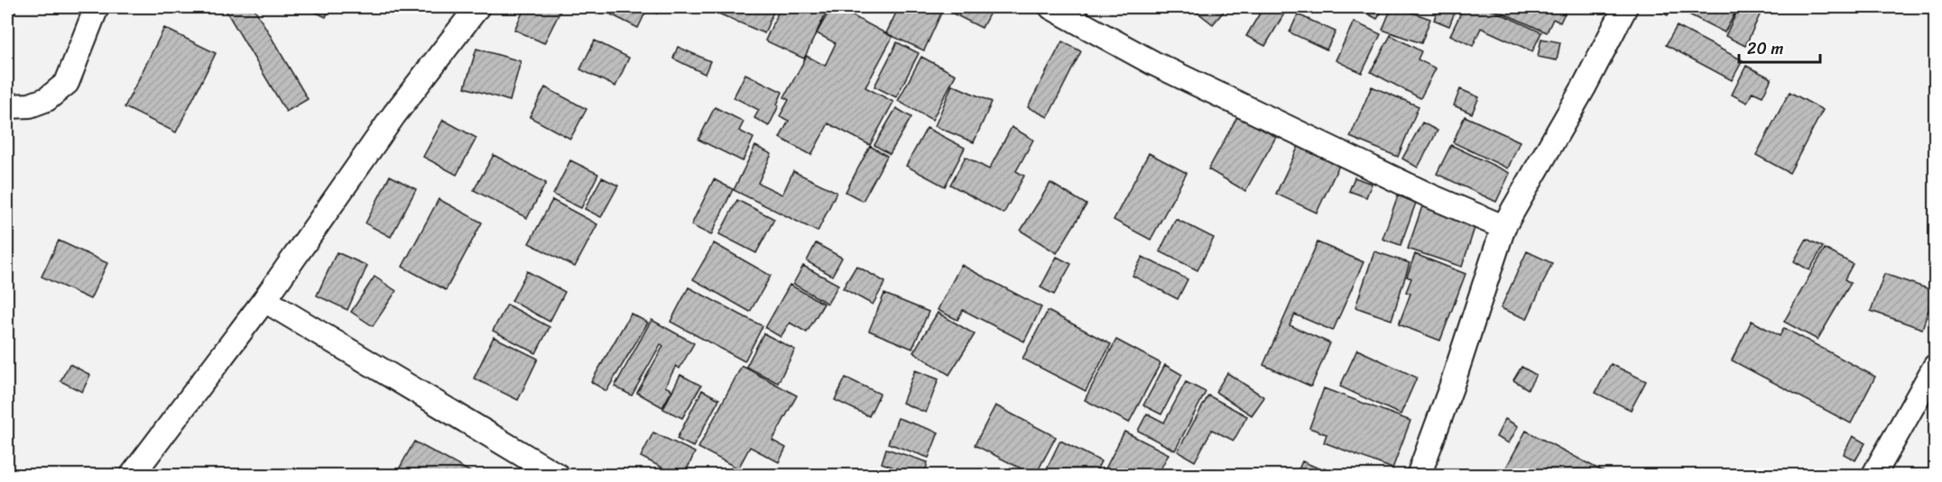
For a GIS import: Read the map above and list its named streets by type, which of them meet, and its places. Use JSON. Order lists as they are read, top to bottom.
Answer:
{
  "scale_bar": "20 m"
}
